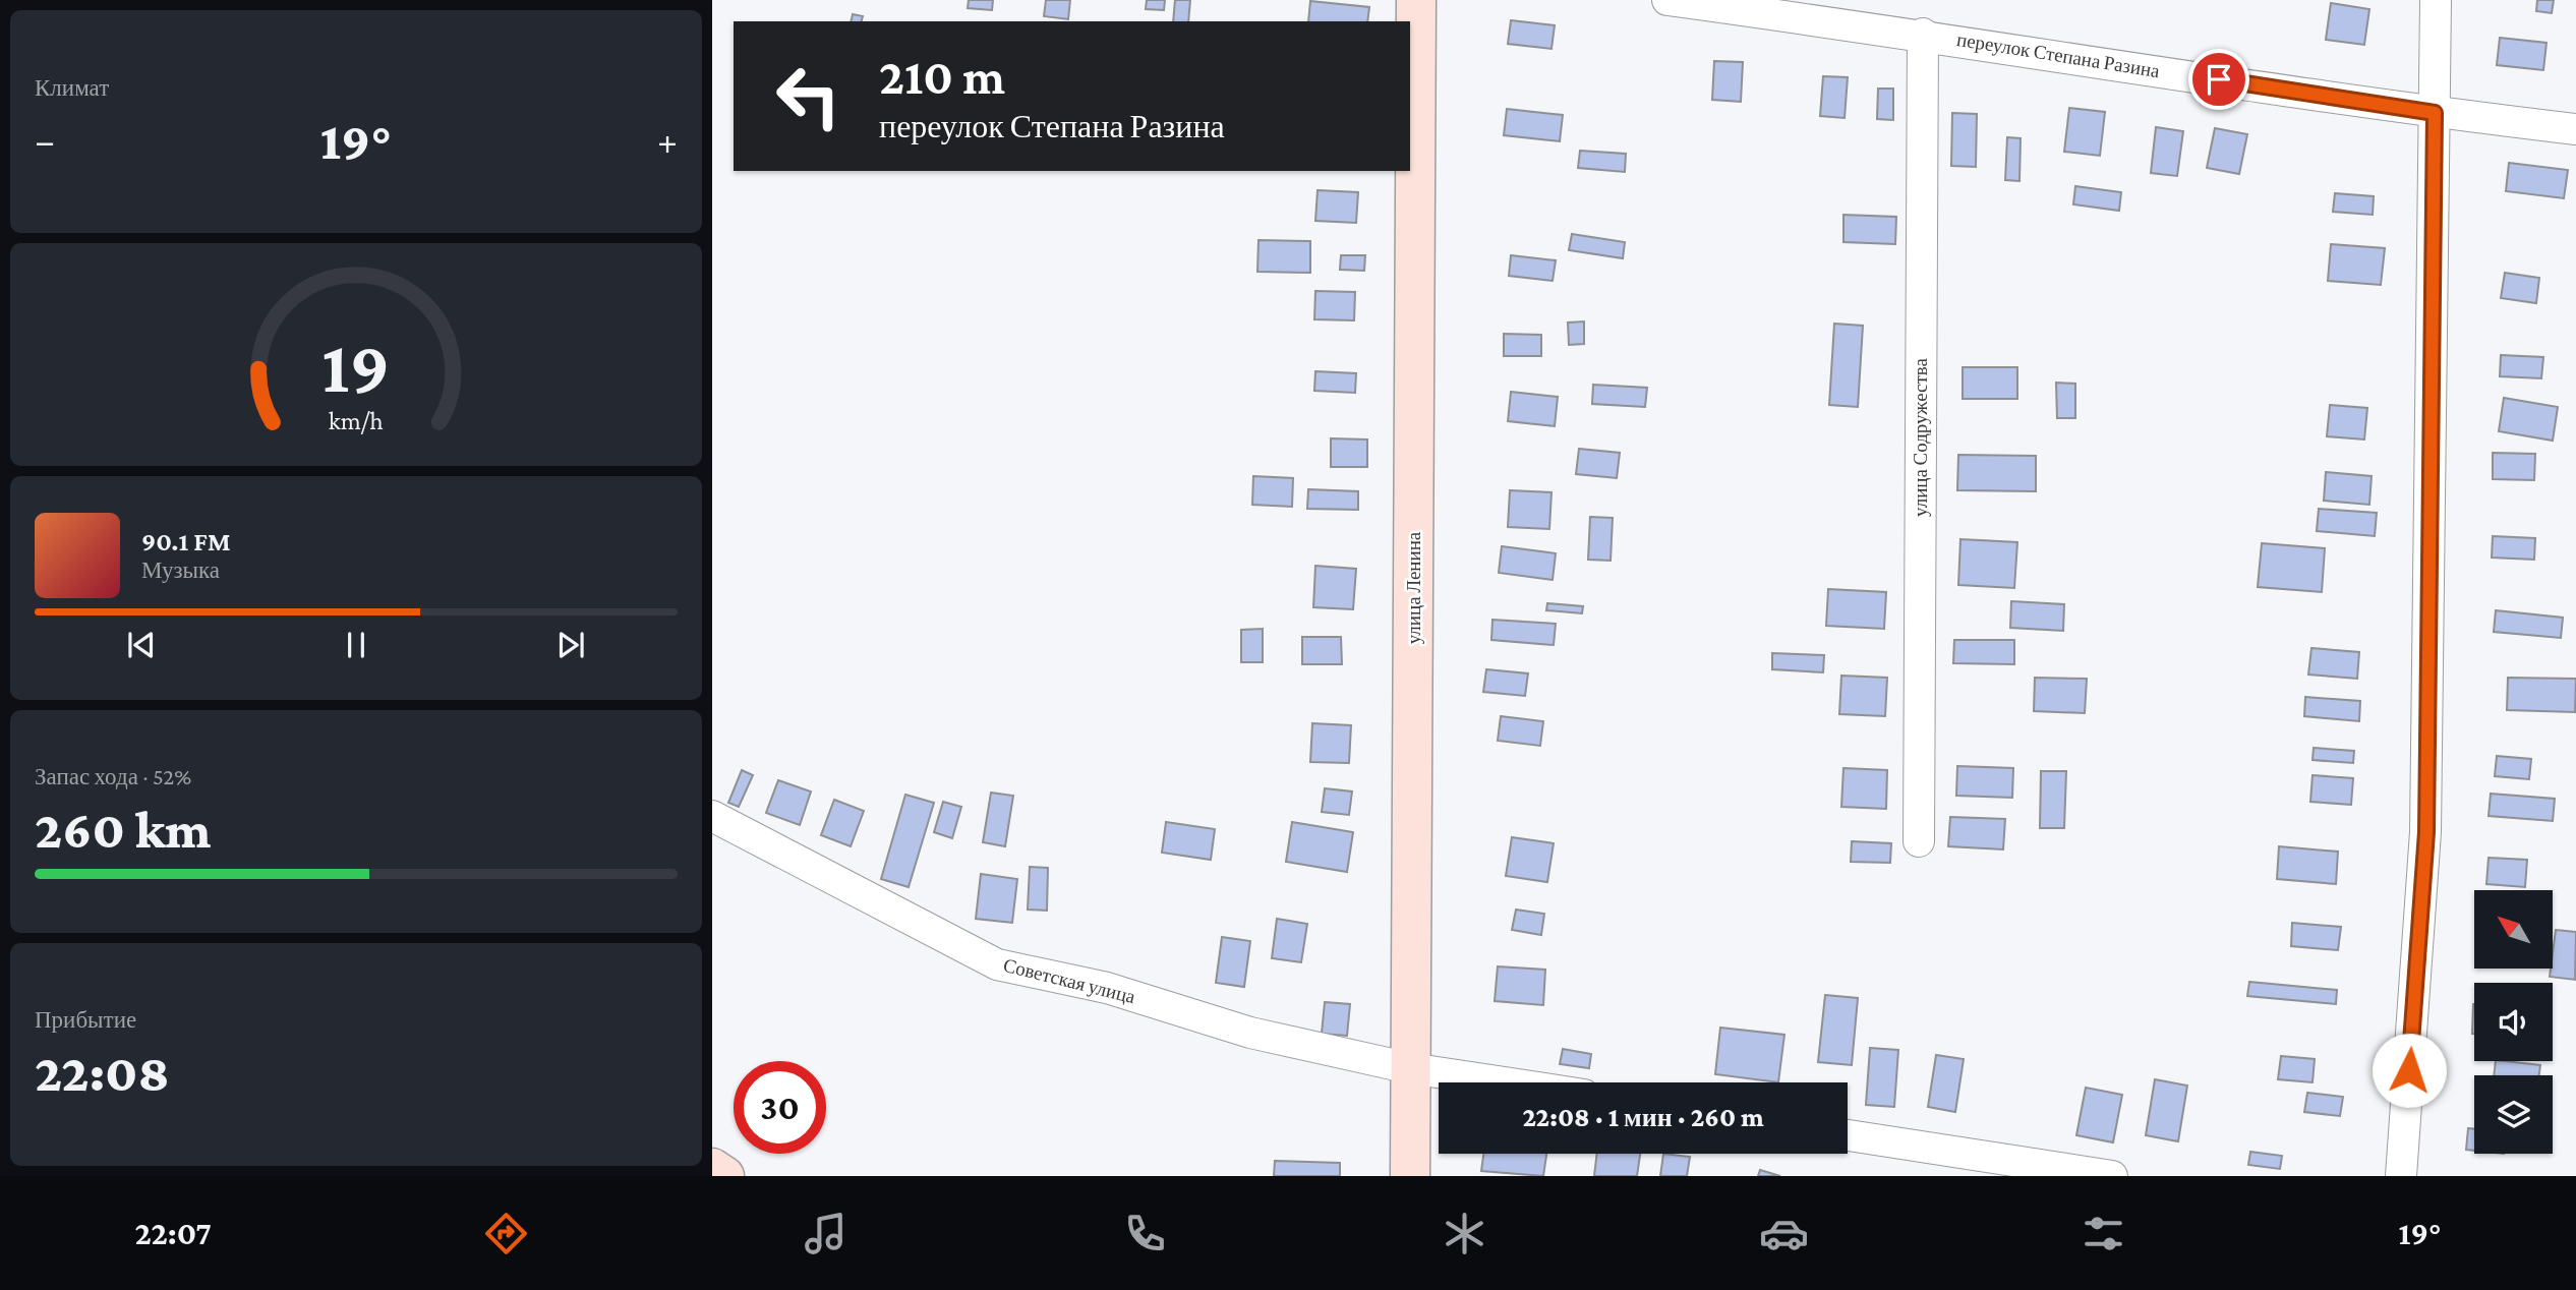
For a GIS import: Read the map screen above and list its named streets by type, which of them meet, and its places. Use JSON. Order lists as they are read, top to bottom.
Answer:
{
  "streets": {
    "street": [
      "переулок Степана Разина",
      "улица Содружества",
      "улица Ленина",
      "Советская улица"
    ]
  },
  "crossings": [
    ["переулок Степана Разина", "улица Содружества"],
    ["улица Ленина", "Советская улица"]
  ],
  "north": "top left",
  "page": {
    "tile": [
      "Климат",
      ["Запас хода · 52%", "260 km"],
      ["Прибытие", "22:08"]
    ],
    "turn": ["210 m", "переулок Степана Разина"],
    "heat": ["−", "19°", "+"],
    "song": ["90.1 FM", "Музыка"],
    "limit": "30",
    "trip": "22:08 · 1 мин · 260 m",
    "tabs": ["22:07", "19°"],
    "gauge": ["19", "km/h"]
  }
}
